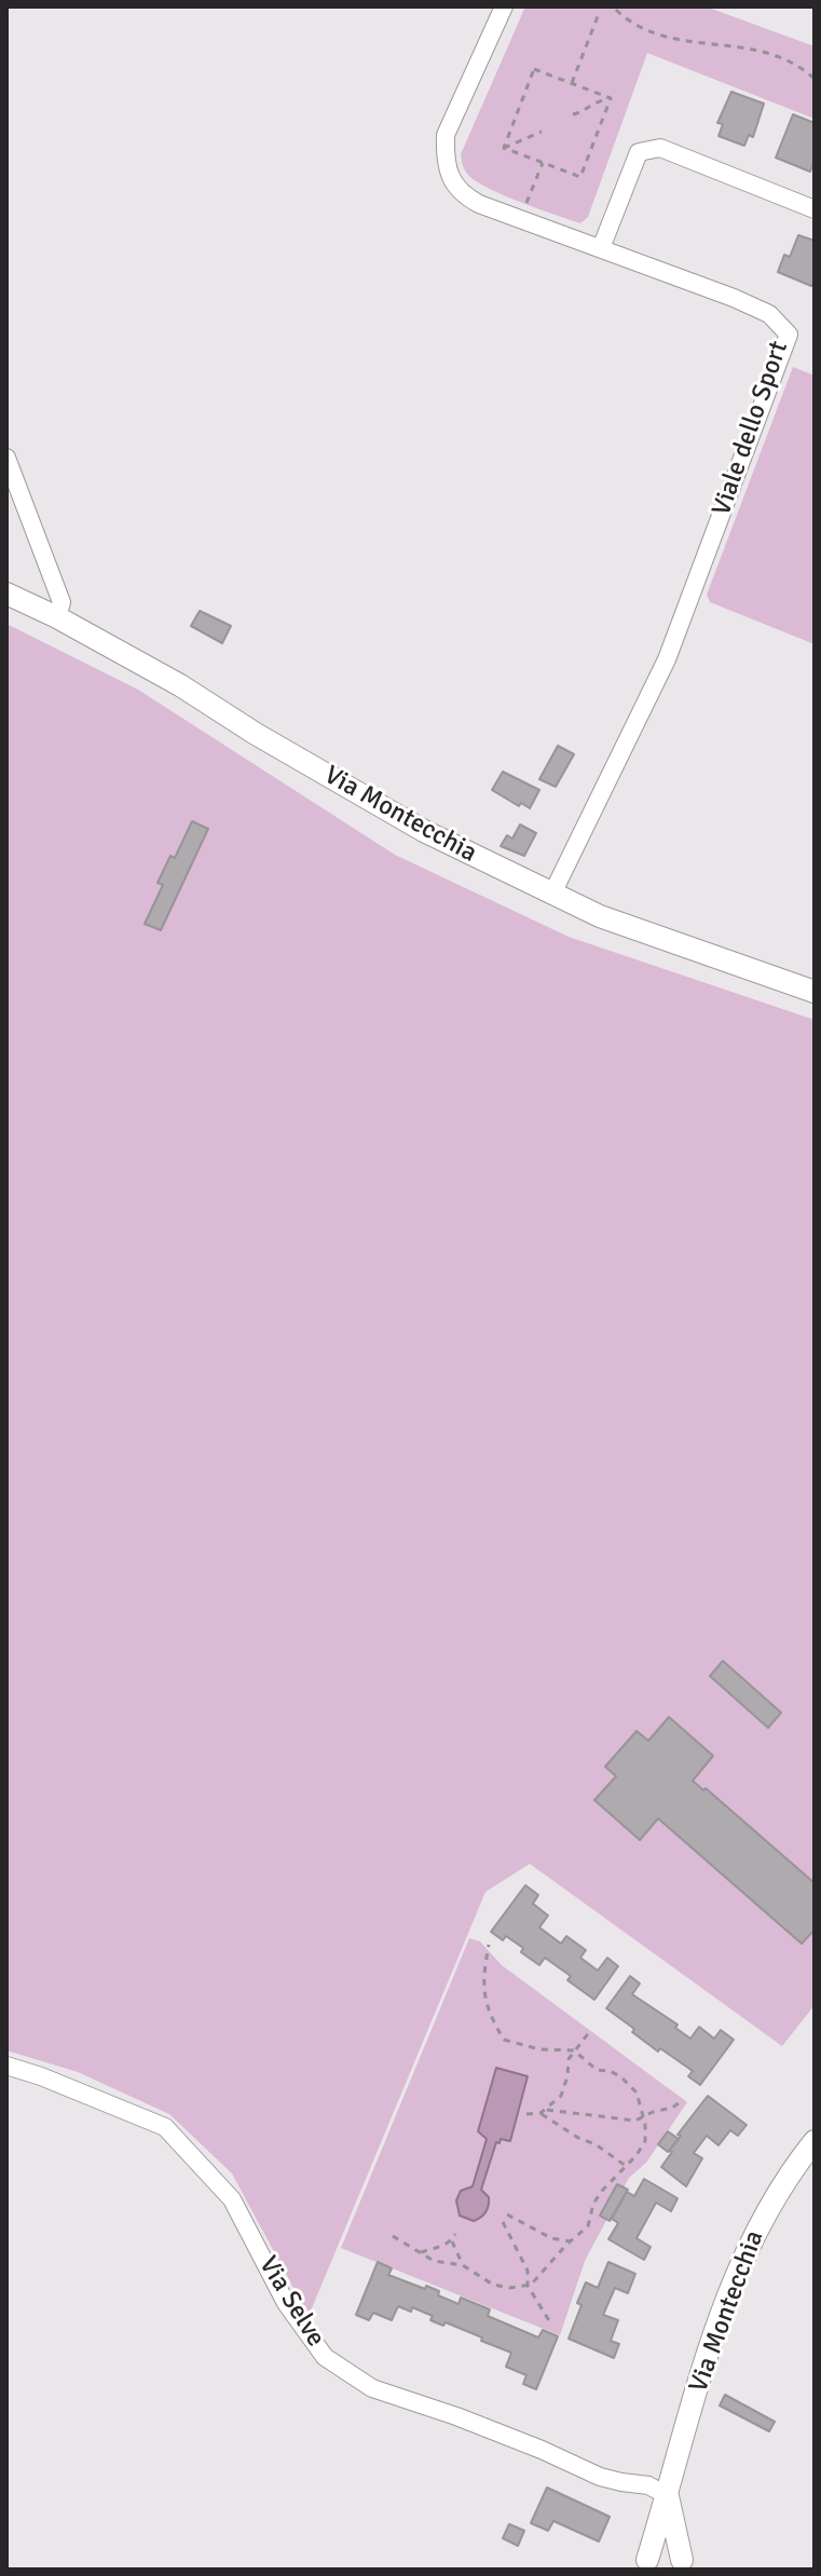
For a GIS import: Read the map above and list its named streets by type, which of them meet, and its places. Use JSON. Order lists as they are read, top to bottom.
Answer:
{
  "streets": {
    "street": ["Viale dello Sport", "Via Montecchia", "Via Selve"]
  },
  "crossings": [
    ["Viale dello Sport", "Via Montecchia"],
    ["Via Montecchia", "Via Selve"]
  ]
}
